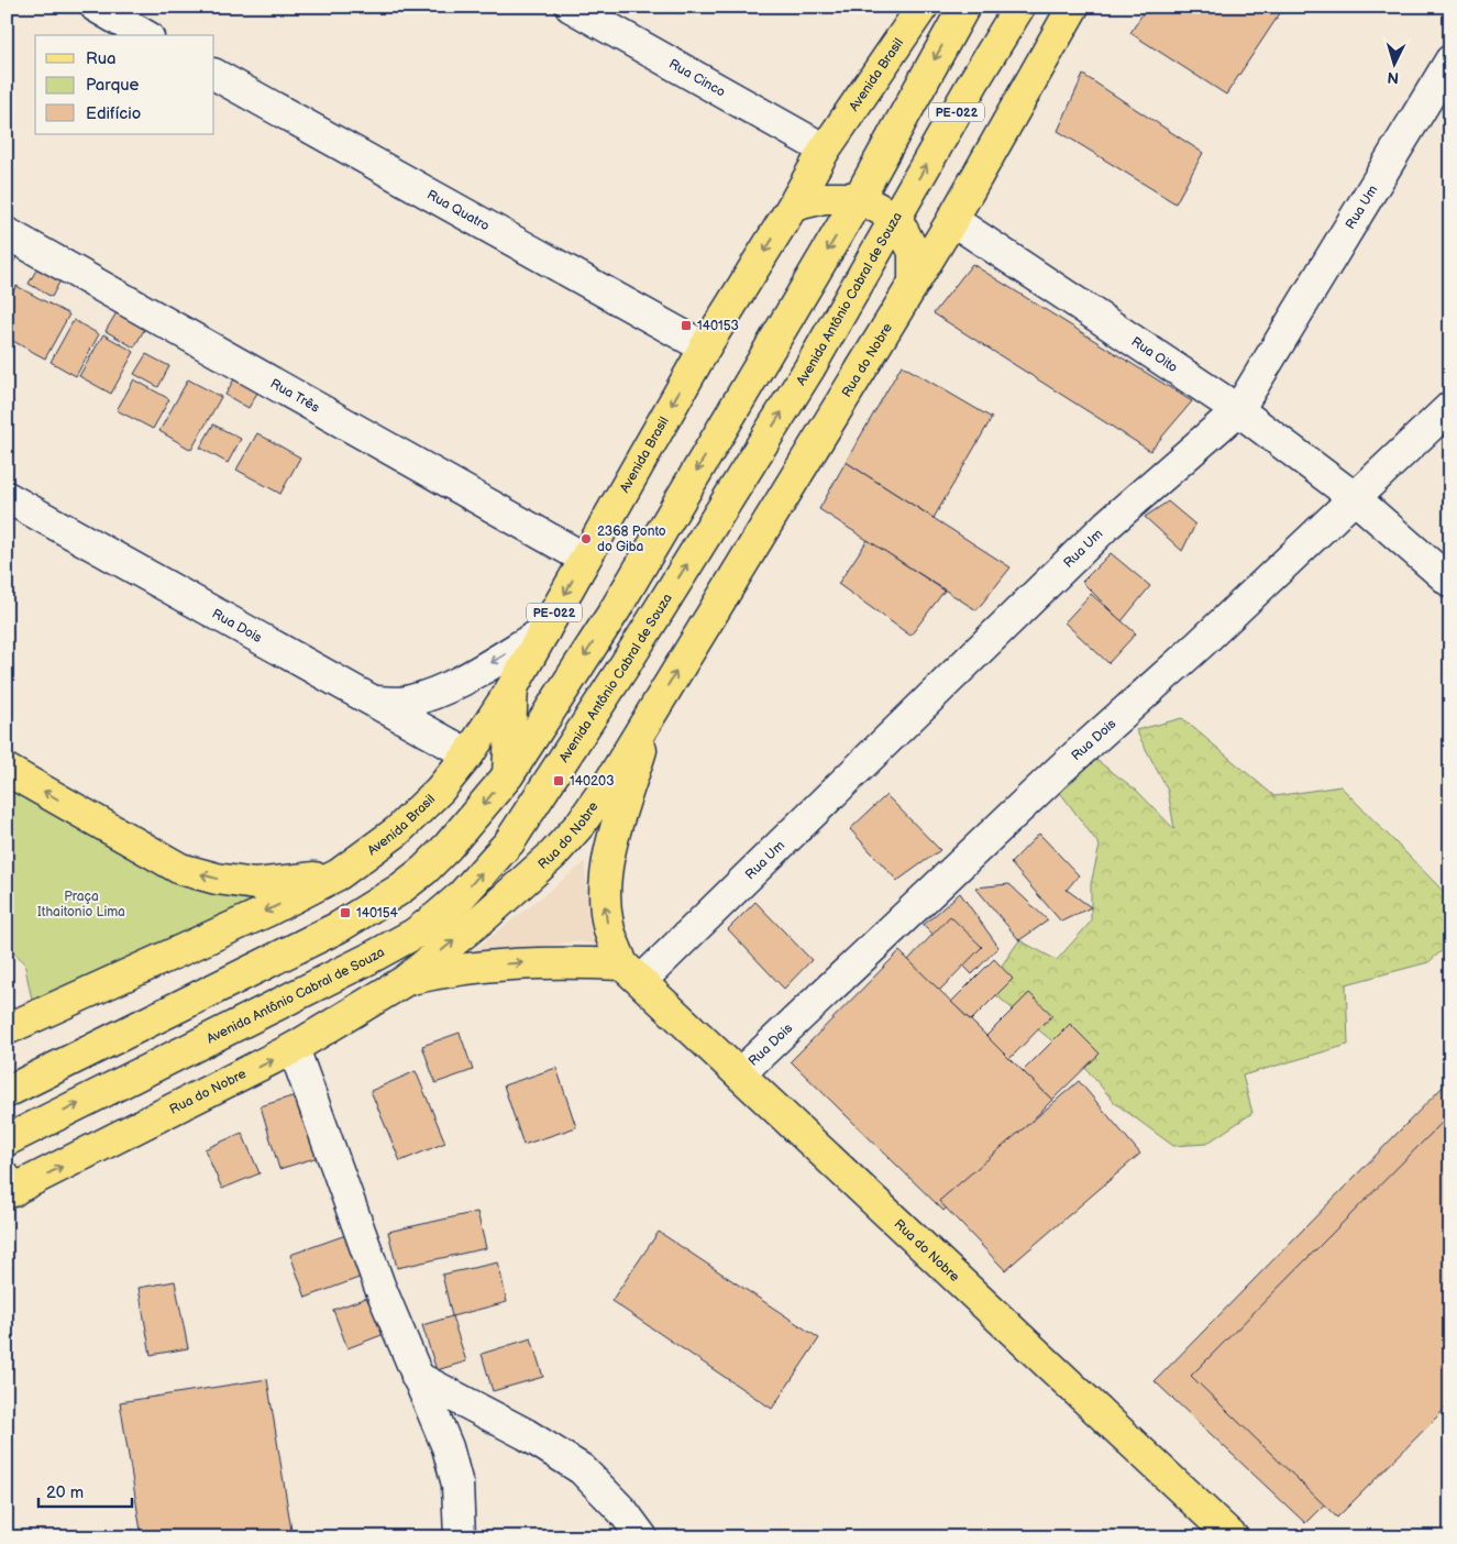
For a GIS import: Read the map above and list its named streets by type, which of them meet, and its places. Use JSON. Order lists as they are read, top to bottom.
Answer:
{
  "streets": {
    "main road": [
      "Avenida Brasil",
      "PE-022",
      "Avenida Antônio Cabral de Souza",
      "Rua do Nobre"
    ],
    "street": [
      "Rua Cinco",
      "Rua Um",
      "Rua Quatro",
      "Rua Oito",
      "Rua Três",
      "Rua Dois"
    ]
  },
  "crossings": [
    ["Avenida Brasil", "Rua Cinco"],
    ["Avenida Brasil", "Rua Quatro"],
    ["Avenida Brasil", "Rua Três"],
    ["Avenida Brasil", "Rua Dois"],
    ["Rua Um", "Rua Oito"],
    ["Rua Um", "Rua do Nobre"],
    ["Rua Oito", "Rua do Nobre"],
    ["Rua Oito", "Rua Dois"],
    ["Rua do Nobre", "Rua Dois"]
  ],
  "parks": ["Praça Ithaitonio Lima"],
  "places": {
    "transit": ["140153", "140203", "140154"],
    "other": ["2368 Ponto do Giba"]
  },
  "legend": ["Rua", "Parque", "Edifício"],
  "scale_bar": "20 m",
  "north": "bottom"
}
